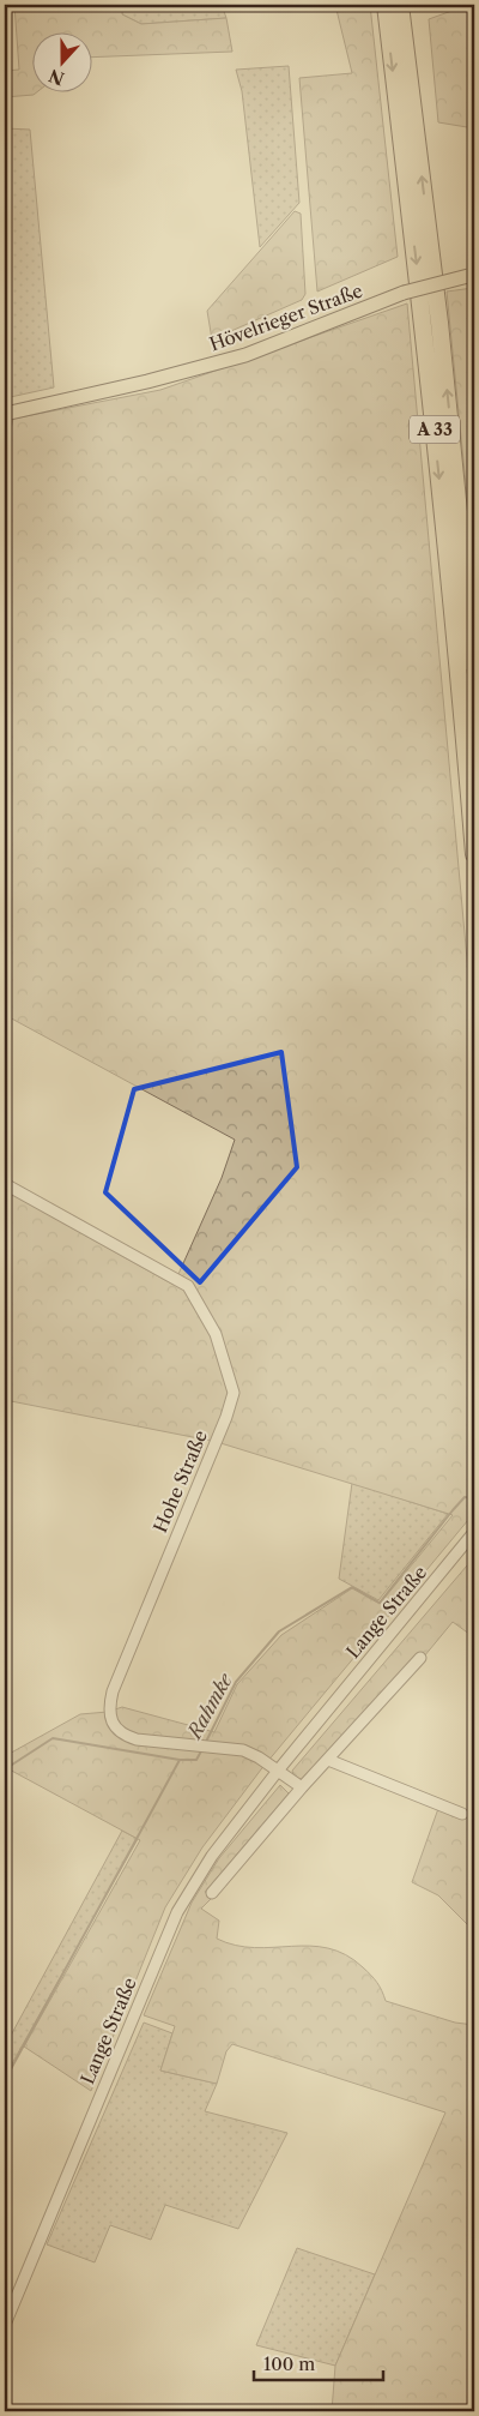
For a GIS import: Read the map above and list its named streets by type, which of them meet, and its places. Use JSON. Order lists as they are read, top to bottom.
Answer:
{
  "streets": {
    "highway": ["A 33"],
    "main road": ["Hövelrieger Straße"],
    "street": ["Hohe Straße", "Lange Straße"]
  },
  "crossings": [
    ["Hohe Straße", "Lange Straße"]
  ],
  "water": ["Rahmke"],
  "scale_bar": "100 m",
  "north": "bottom"
}
